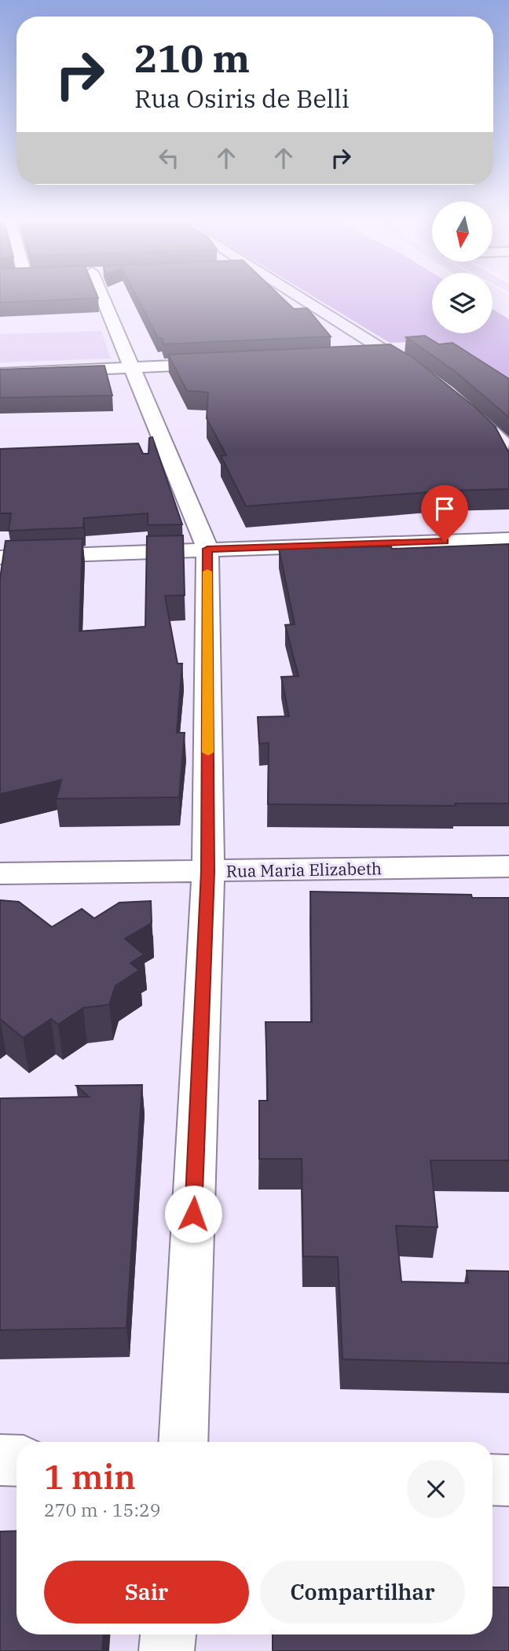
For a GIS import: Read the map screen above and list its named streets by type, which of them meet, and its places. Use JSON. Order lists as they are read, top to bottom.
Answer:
{
  "streets": {
    "street": ["Rua Maria Elizabeth"]
  },
  "north": "bottom",
  "page": {
    "turn": ["210 m", "Rua Osiris de Belli"],
    "heading": ["1 min", "270 m · 15:29"],
    "buttons": ["Sair", "Compartilhar"]
  }
}
